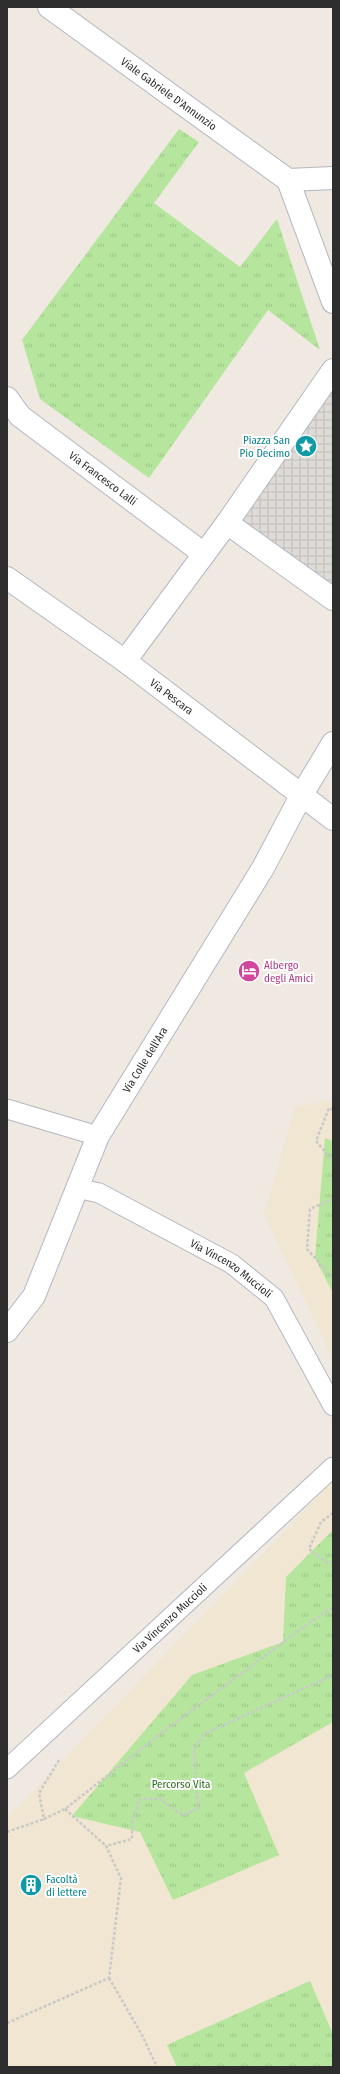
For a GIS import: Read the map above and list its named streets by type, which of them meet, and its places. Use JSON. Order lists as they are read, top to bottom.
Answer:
{
  "streets": {
    "street": [
      "Viale Gabriele D'Annunzio",
      "Via Francesco Lalli",
      "Via Pescara",
      "Via Colle dell'Ara"
    ],
    "lane": ["Via Vincenzo Muccioli"]
  },
  "crossings": [
    ["Via Pescara", "Via Colle dell'Ara"],
    ["Via Colle dell'Ara", "Via Vincenzo Muccioli"]
  ],
  "parks": ["Percorso Vita"],
  "places": {
    "place": ["Piazza San Pio Decimo"],
    "hotel": ["Albergo degli Amici"],
    "building": ["Facoltà di lettere"]
  }
}
